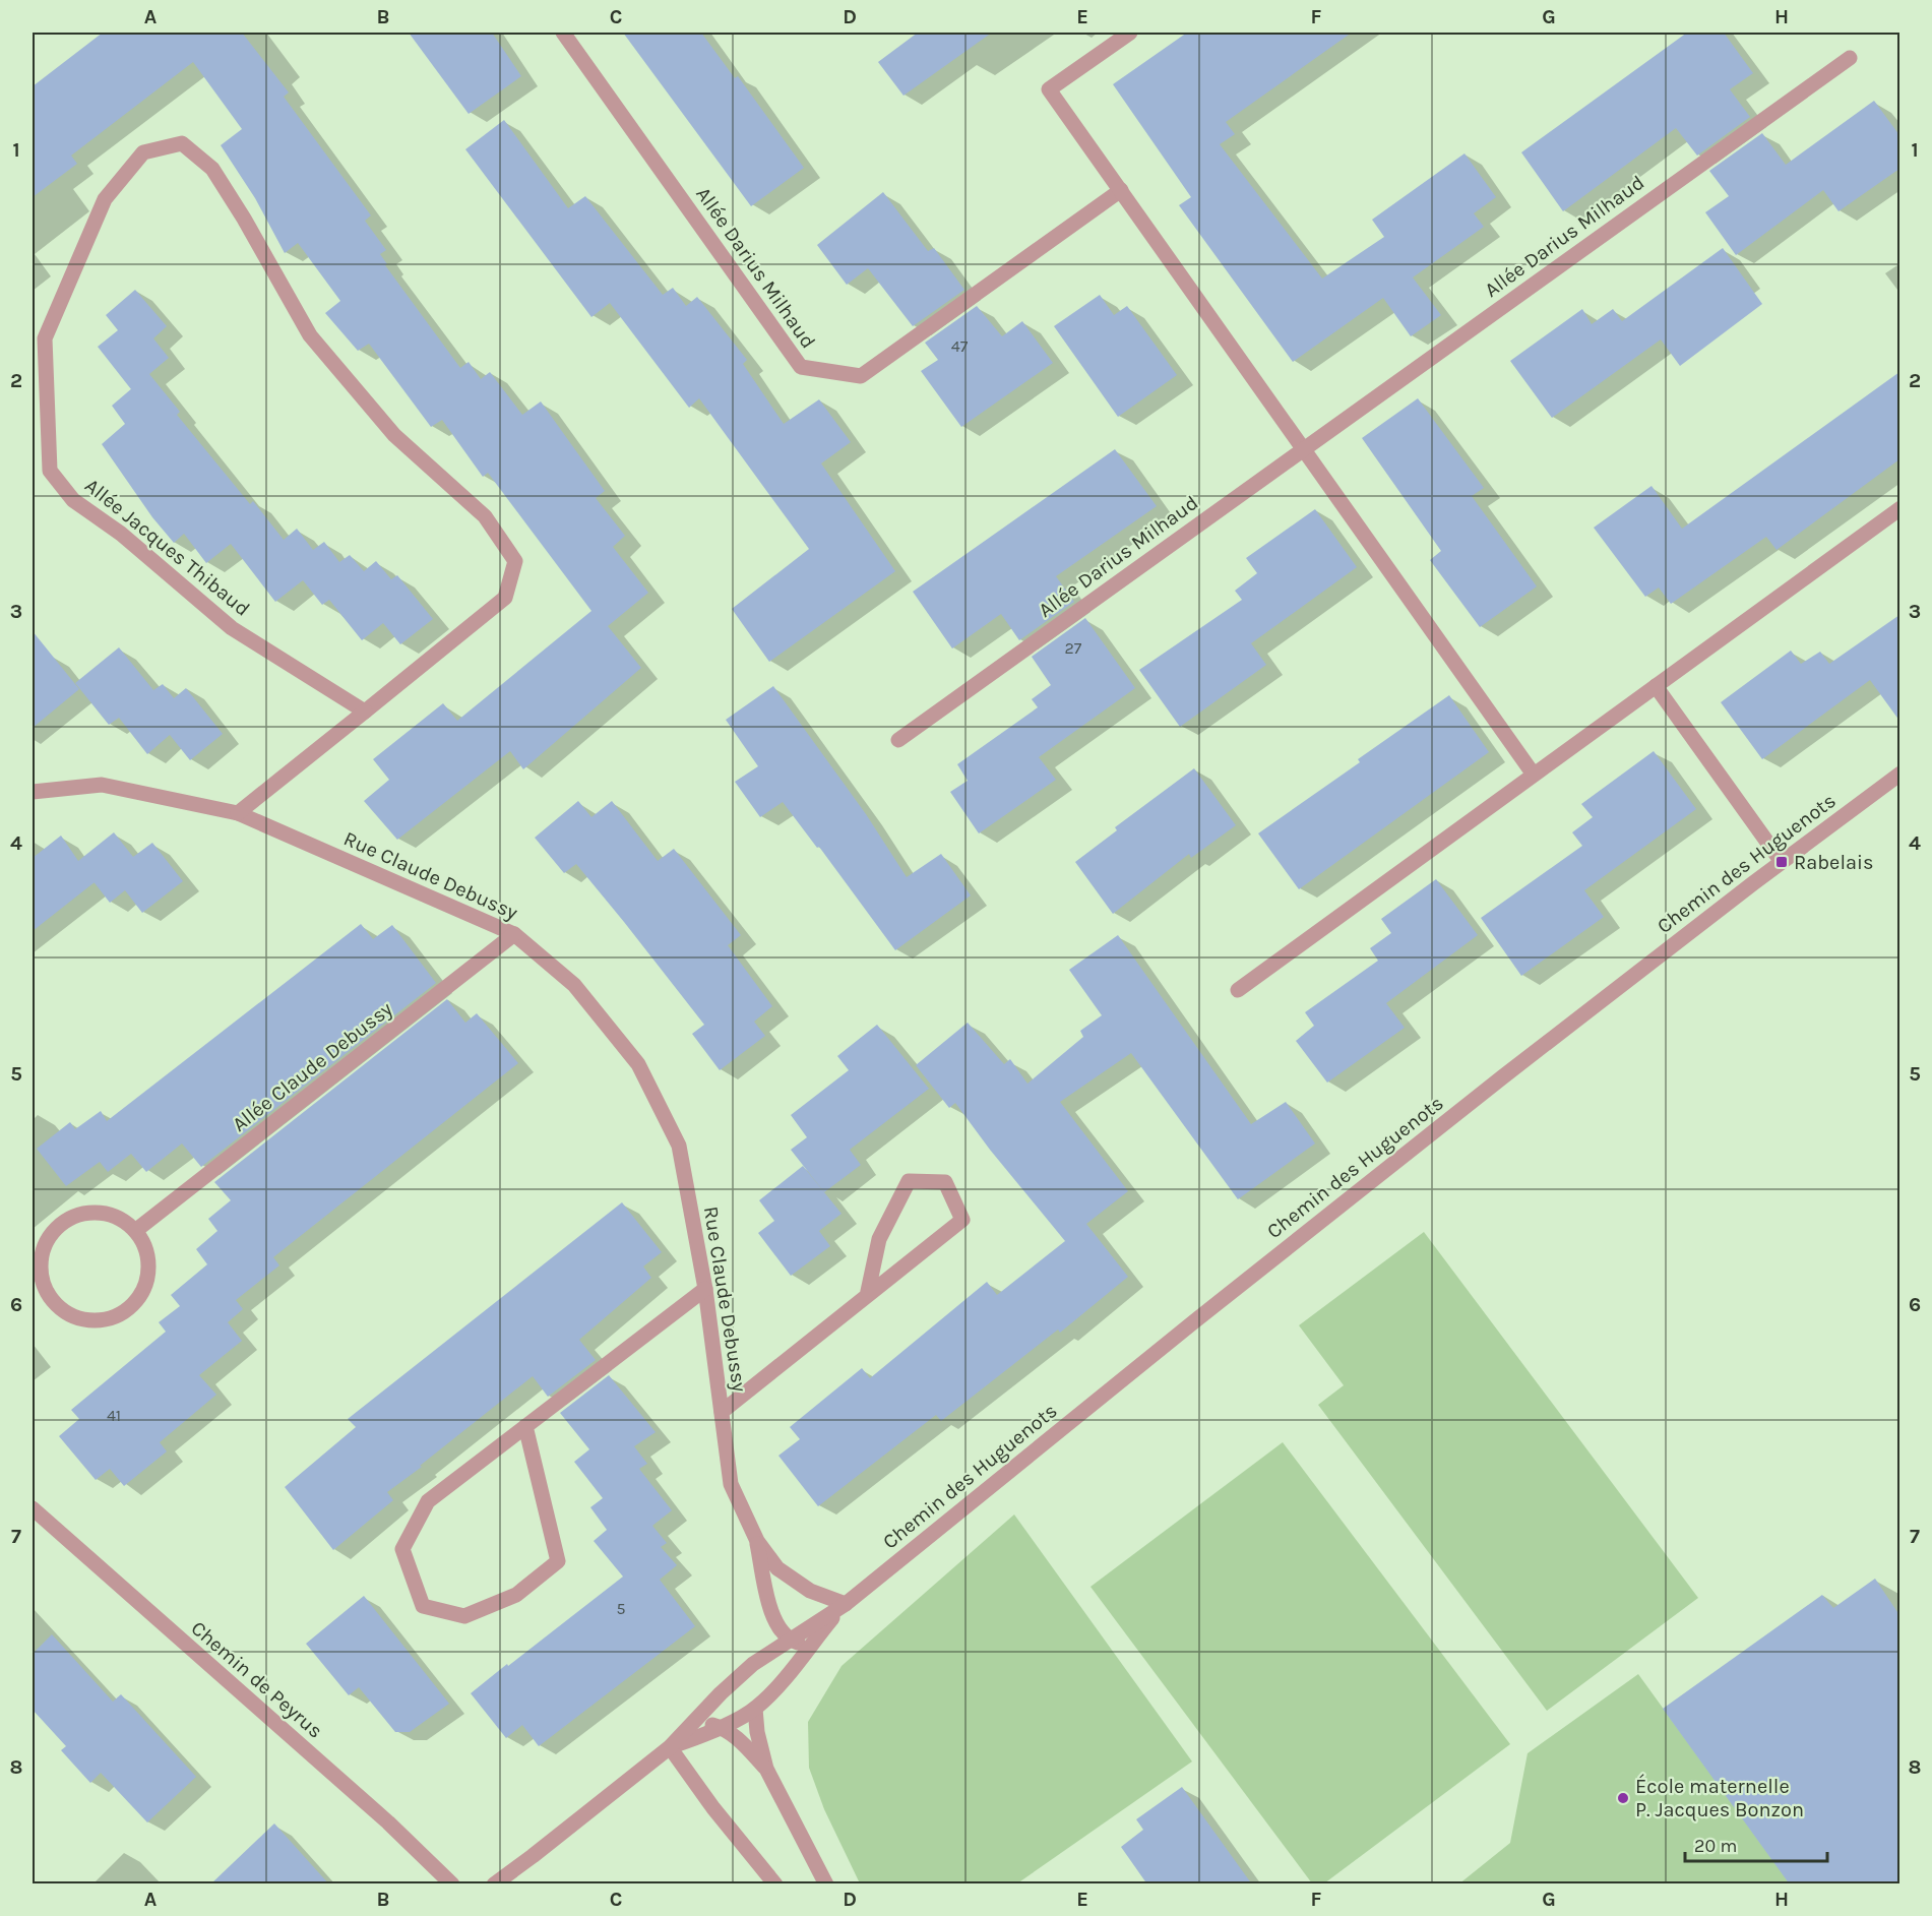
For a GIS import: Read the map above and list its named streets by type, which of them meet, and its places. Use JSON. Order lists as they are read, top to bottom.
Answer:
{
  "streets": {
    "street": [
      "Allée Darius Milhaud",
      "Allée Jacques Thibaud",
      "Chemin des Huguenots",
      "Rue Claude Debussy",
      "Allée Claude Debussy",
      "Chemin de Peyrus"
    ]
  },
  "crossings": [
    ["Allée Jacques Thibaud", "Rue Claude Debussy"],
    ["Chemin des Huguenots", "Rue Claude Debussy"],
    ["Rue Claude Debussy", "Allée Claude Debussy"]
  ],
  "places": {
    "transit": ["Rabelais"],
    "other": ["École maternelle P. Jacques Bonzon"]
  },
  "house_numbers": [
    "47",
    "27",
    "41",
    "5"
  ],
  "scale_bar": "20 m",
  "grid": {
    "columns": [
      "A",
      "B",
      "C",
      "D",
      "E",
      "F",
      "G",
      "H"
    ],
    "rows": [
      "1",
      "2",
      "3",
      "4",
      "5",
      "6",
      "7",
      "8"
    ]
  }
}
